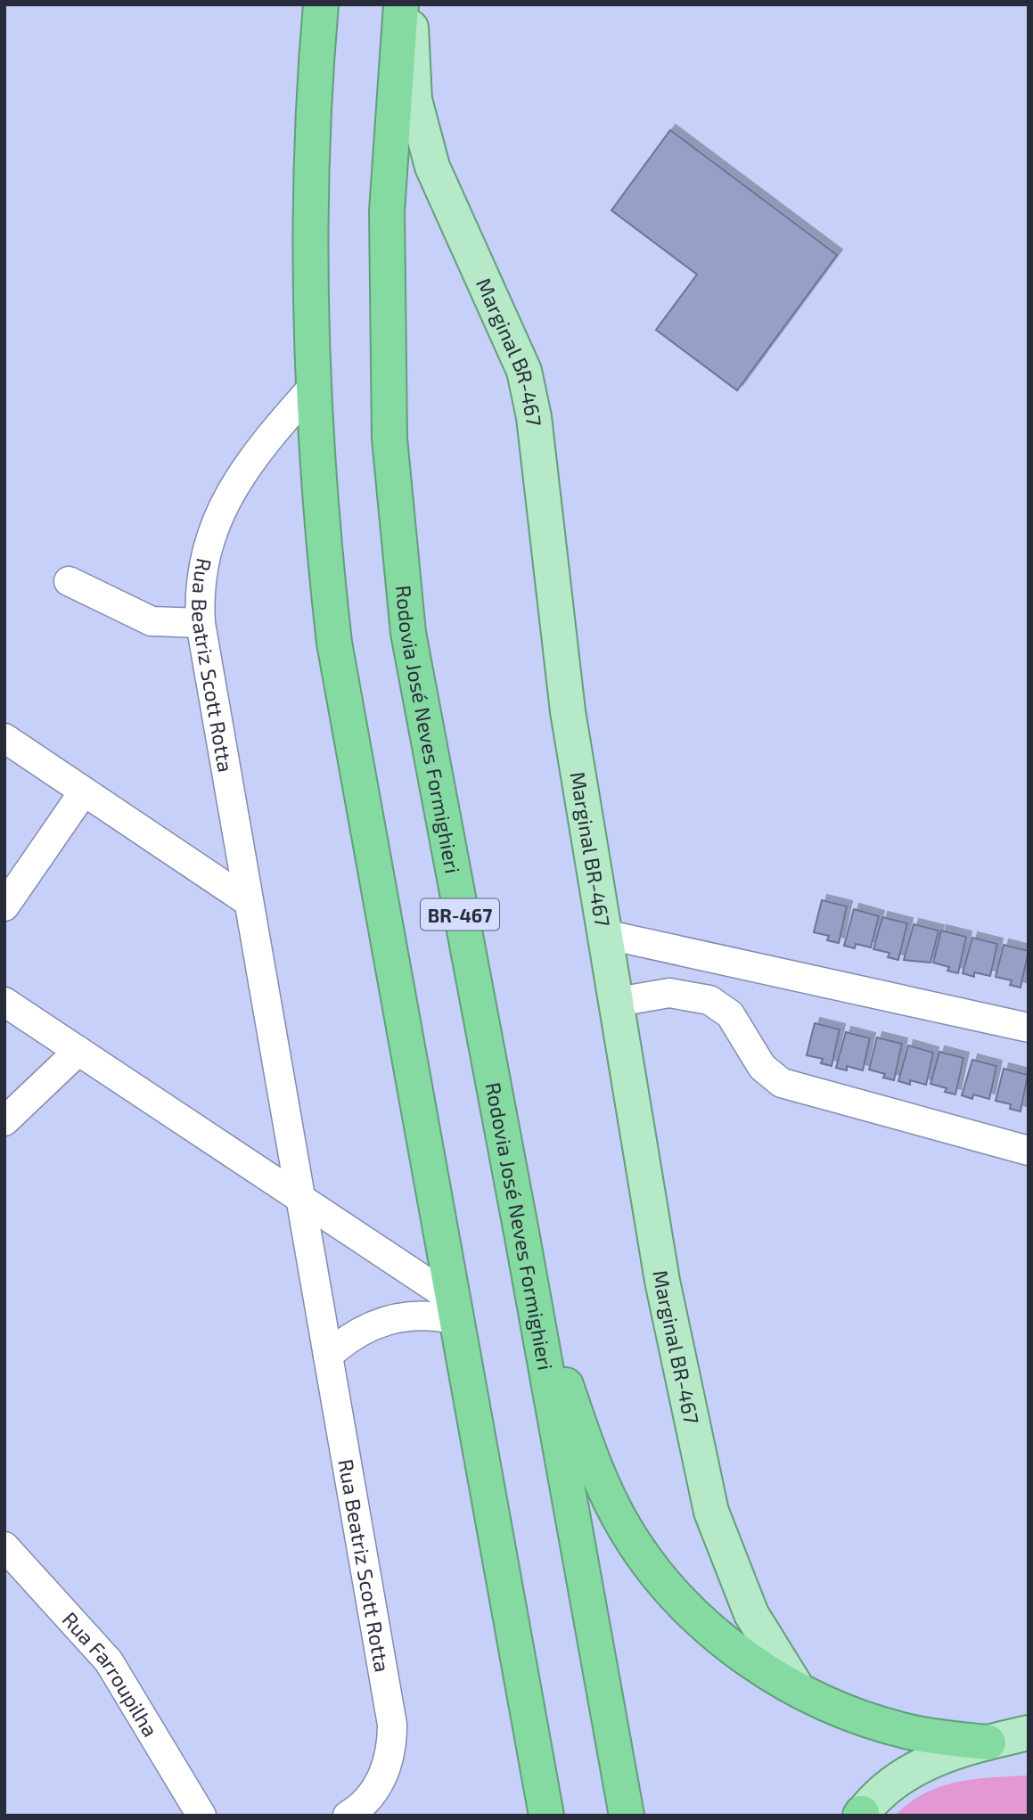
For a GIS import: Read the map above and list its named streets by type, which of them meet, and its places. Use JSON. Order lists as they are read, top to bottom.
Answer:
{
  "streets": {
    "highway": ["Rodovia José Neves Formighieri", "BR-467"],
    "main road": ["Marginal BR-467"],
    "street": ["Rua Beatriz Scott Rotta", "Rua Farroupilha"]
  }
}
